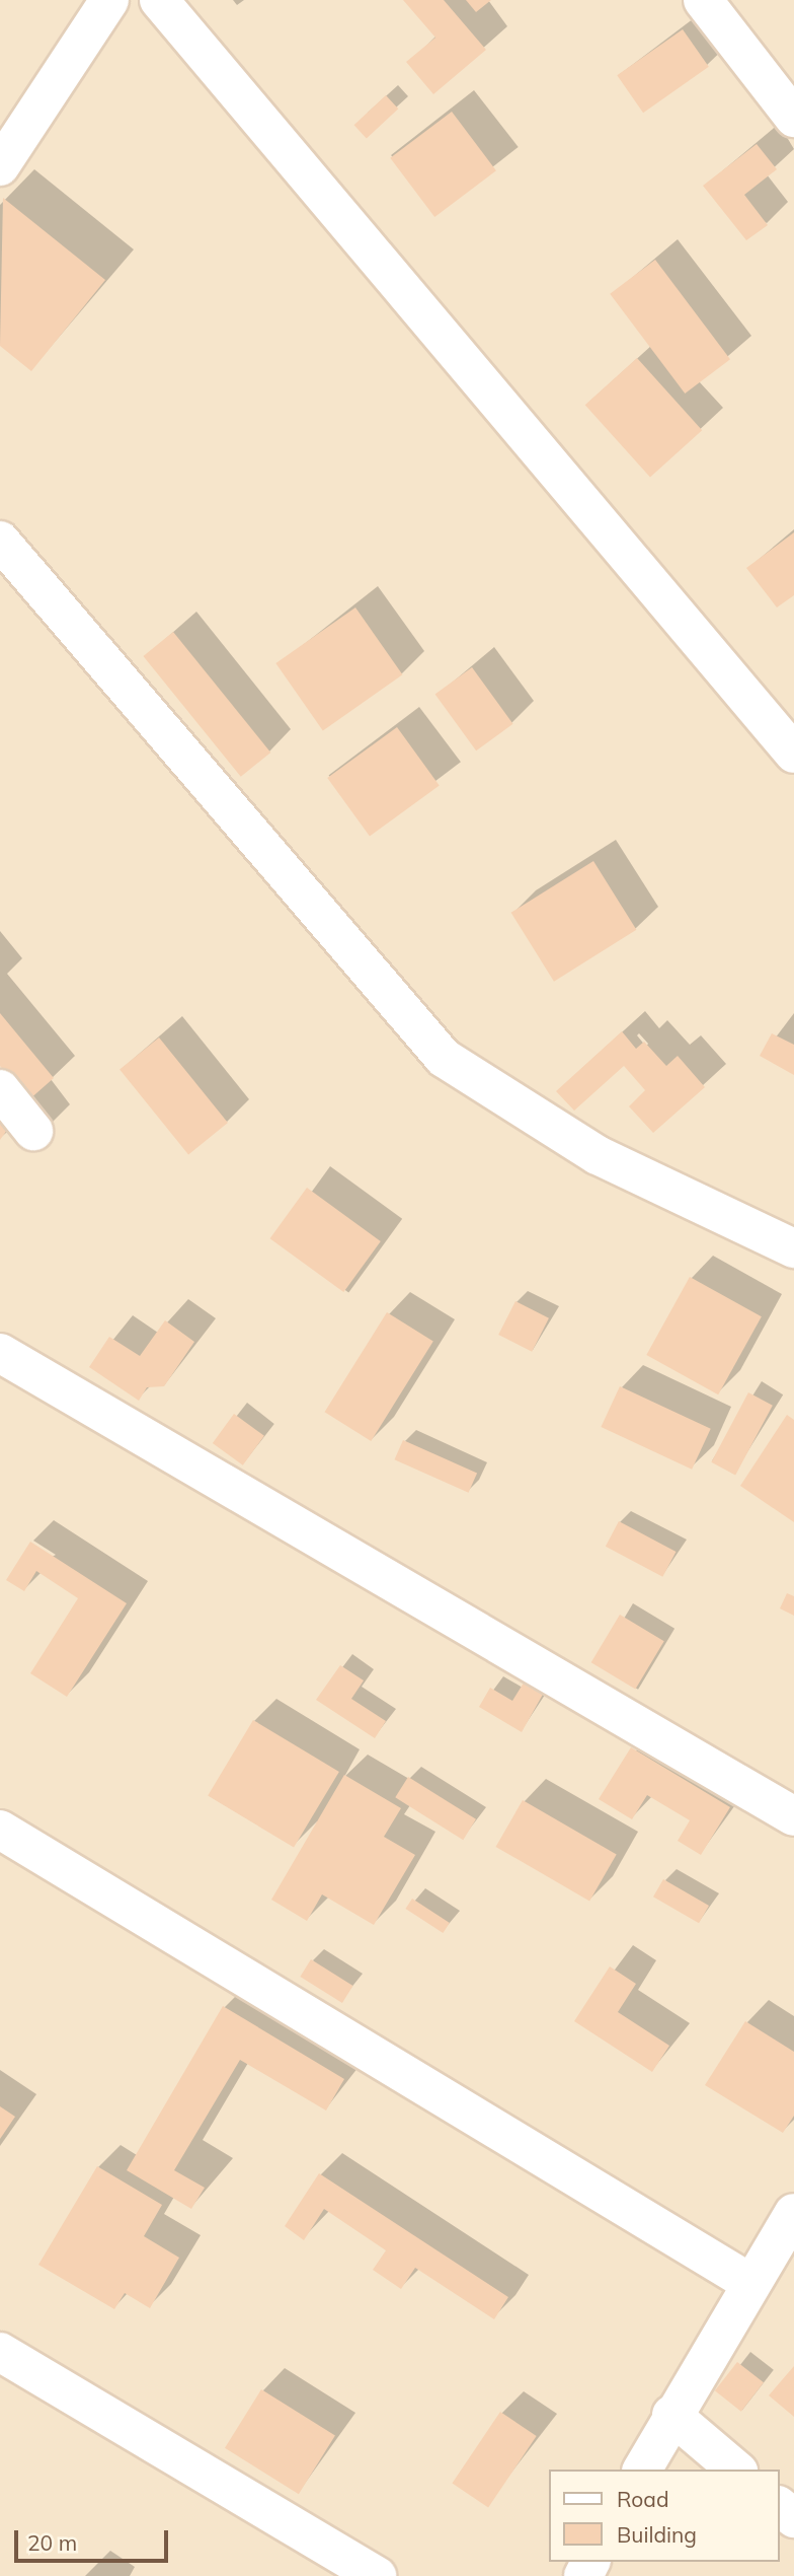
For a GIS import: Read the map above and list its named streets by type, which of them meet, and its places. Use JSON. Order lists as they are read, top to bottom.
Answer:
{
  "legend": ["Road", "Building"],
  "scale_bar": "20 m"
}
